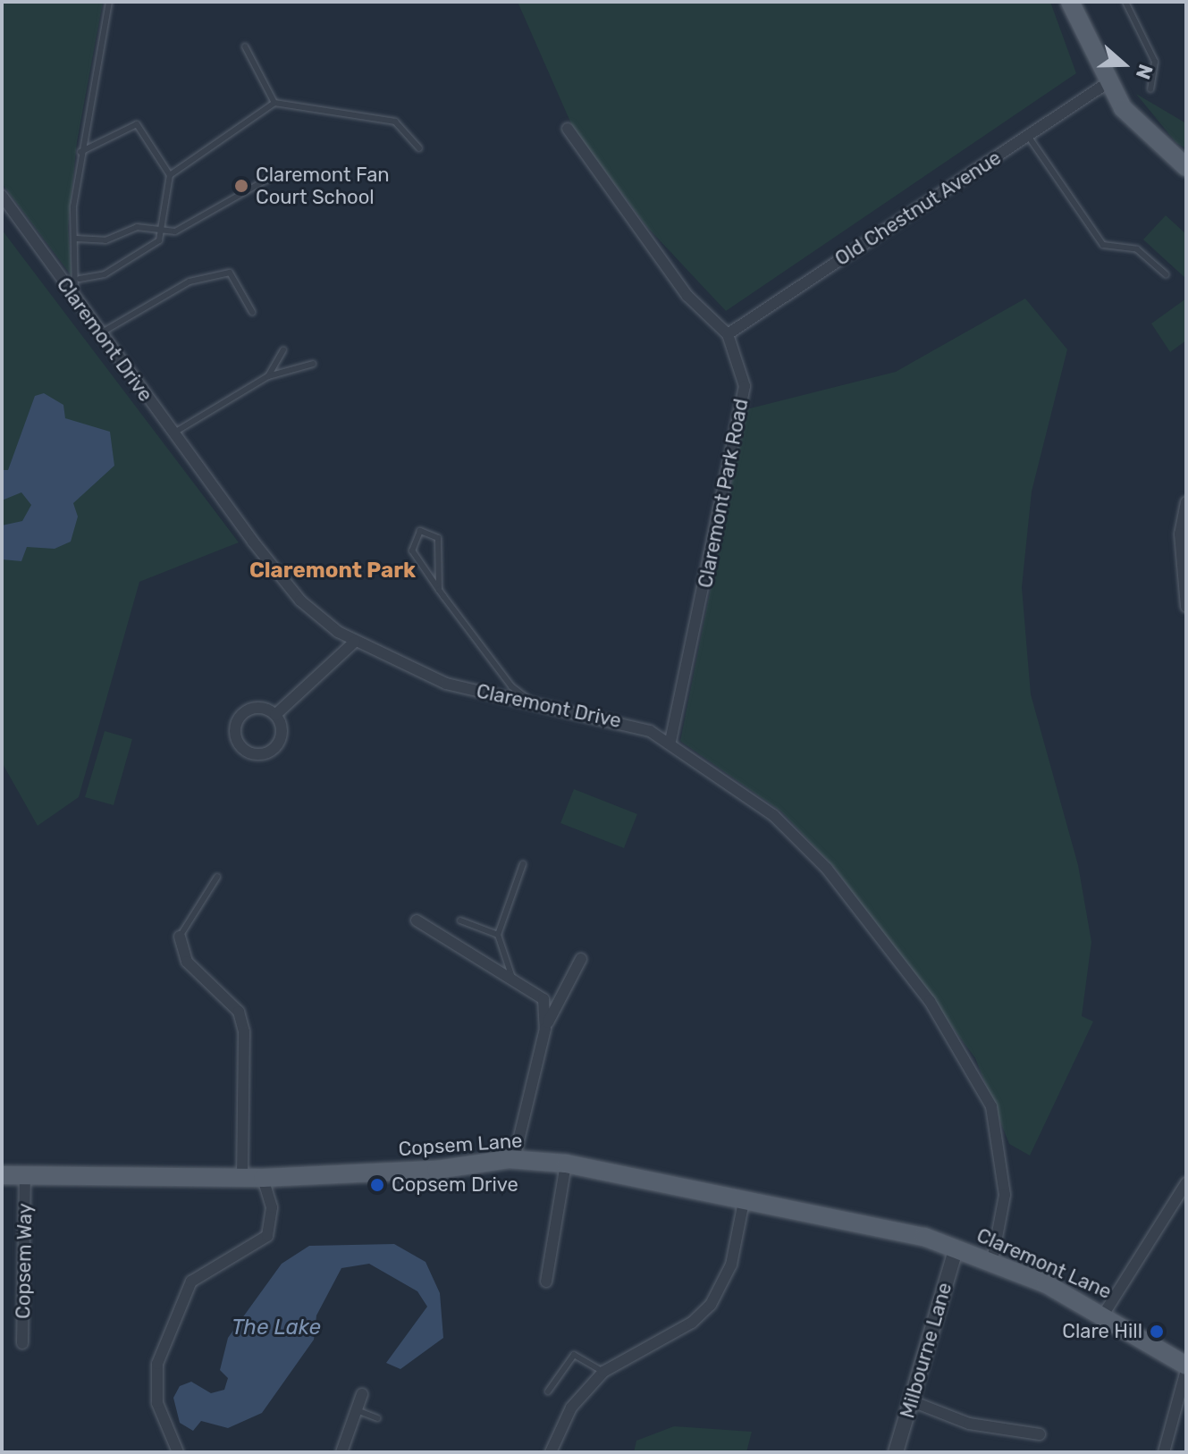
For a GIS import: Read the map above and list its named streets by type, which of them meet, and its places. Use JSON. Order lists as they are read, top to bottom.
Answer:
{
  "streets": {
    "main road": ["Copsem Lane", "Claremont Lane"],
    "street": [
      "Old Chestnut Avenue",
      "Claremont Drive",
      "Claremont Park Road",
      "Copsem Way",
      "Milbourne Lane"
    ]
  },
  "crossings": [
    ["Old Chestnut Avenue", "Claremont Park Road"],
    ["Claremont Drive", "Claremont Park Road"],
    ["Claremont Drive", "Claremont Lane"],
    ["Copsem Lane", "Copsem Way"],
    ["Copsem Lane", "Claremont Lane"],
    ["Copsem Lane", "Milbourne Lane"],
    ["Claremont Lane", "Milbourne Lane"]
  ],
  "districts": ["Claremont Park"],
  "water": ["The Lake"],
  "places": ["Claremont Fan Court School", "Copsem Drive", "Clare Hill"],
  "north": "right"
}
